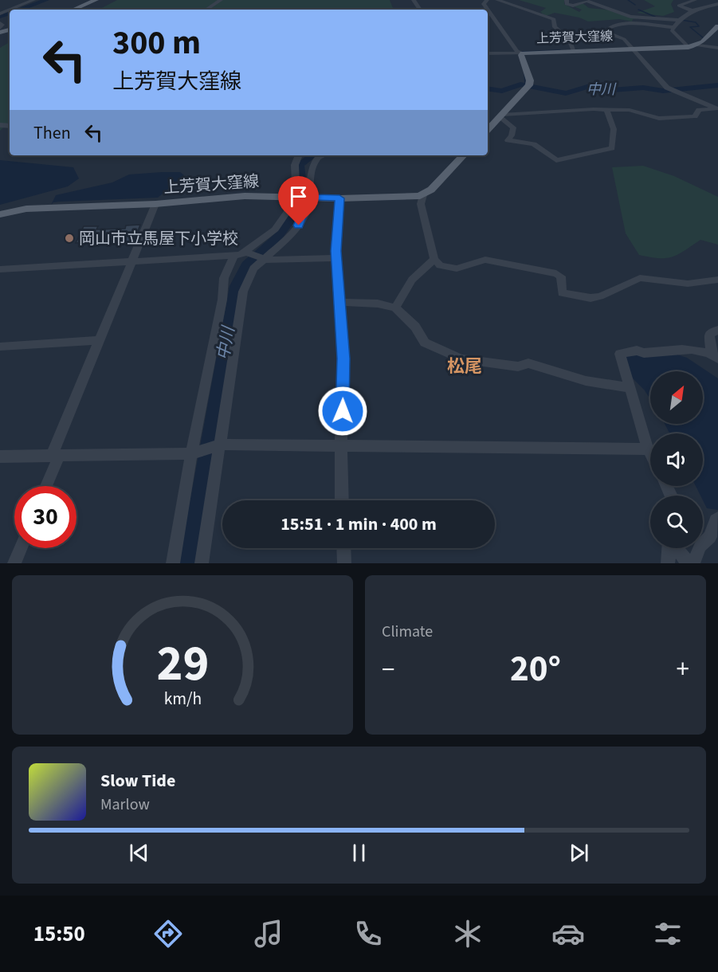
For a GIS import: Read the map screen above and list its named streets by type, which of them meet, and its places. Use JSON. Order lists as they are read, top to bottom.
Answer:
{
  "streets": {
    "main road": ["上芳賀大窪線"]
  },
  "districts": ["松尾"],
  "water": ["中川"],
  "places": ["岡山市立馬屋下小学校"],
  "north": "top right",
  "page": {
    "turn": ["300 m", "上芳賀大窪線"],
    "then": "Then",
    "limit": "30",
    "trip": "15:51 · 1 min · 400 m",
    "tile": "Climate",
    "heat": ["−", "20°", "+"],
    "song": ["Slow Tide", "Marlow"],
    "tabs": "15:50",
    "gauge": ["29", "km/h"]
  }
}
